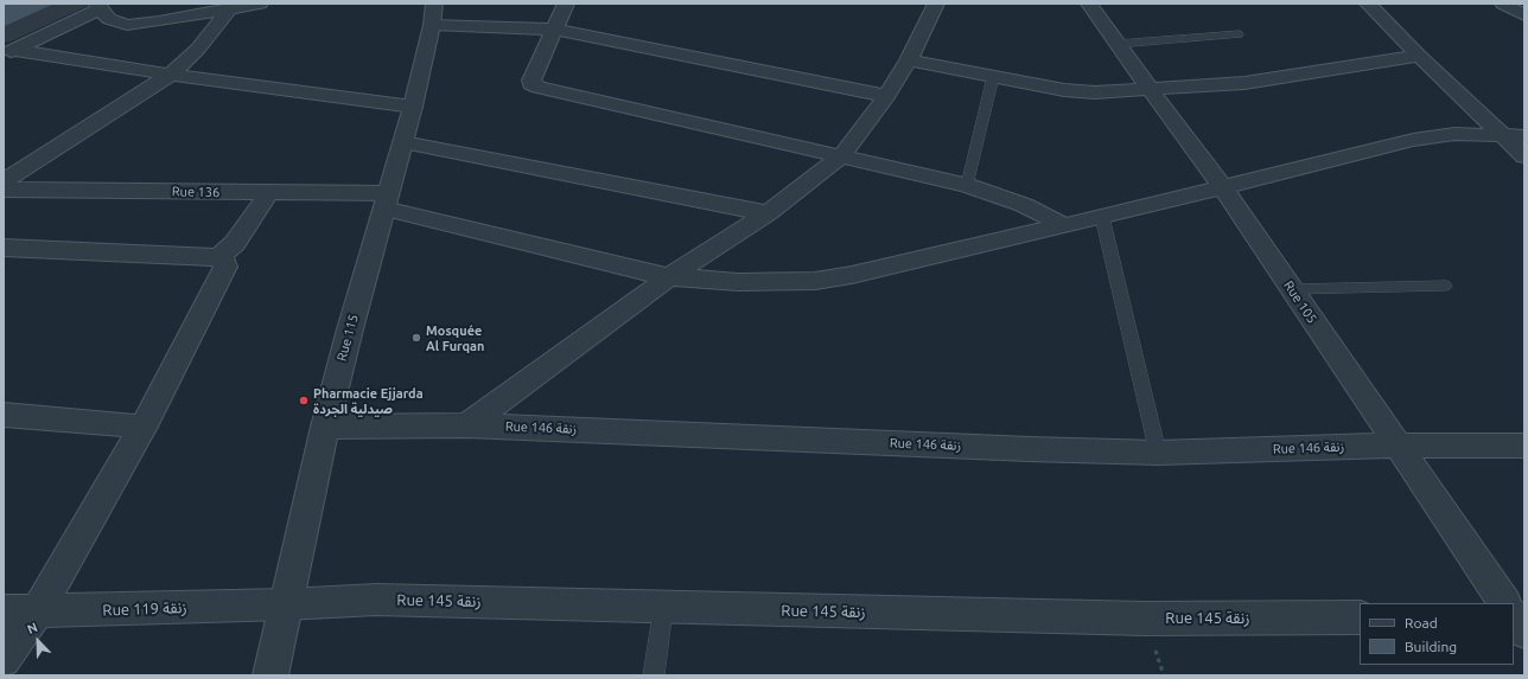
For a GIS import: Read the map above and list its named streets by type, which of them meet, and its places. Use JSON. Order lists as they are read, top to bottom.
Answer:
{
  "streets": {
    "street": [
      "Rue 136",
      "Rue 105",
      "Rue 115",
      "Rue 146 زنقة",
      "Rue 145 زنقة",
      "Rue 119 زنقة"
    ]
  },
  "crossings": [
    ["Rue 136", "Rue 105"],
    ["Rue 136", "Rue 115"],
    ["Rue 105", "Rue 146 زنقة"],
    ["Rue 115", "Rue 146 زنقة"],
    ["Rue 115", "Rue 145 زنقة"],
    ["Rue 115", "Rue 119 زنقة"],
    ["Rue 145 زنقة", "Rue 119 زنقة"]
  ],
  "places": ["Mosquée Al Furqan", "Pharmacie Ejjarda صيدلية الجردة"],
  "legend": ["Road", "Building"],
  "north": "top left"
}
